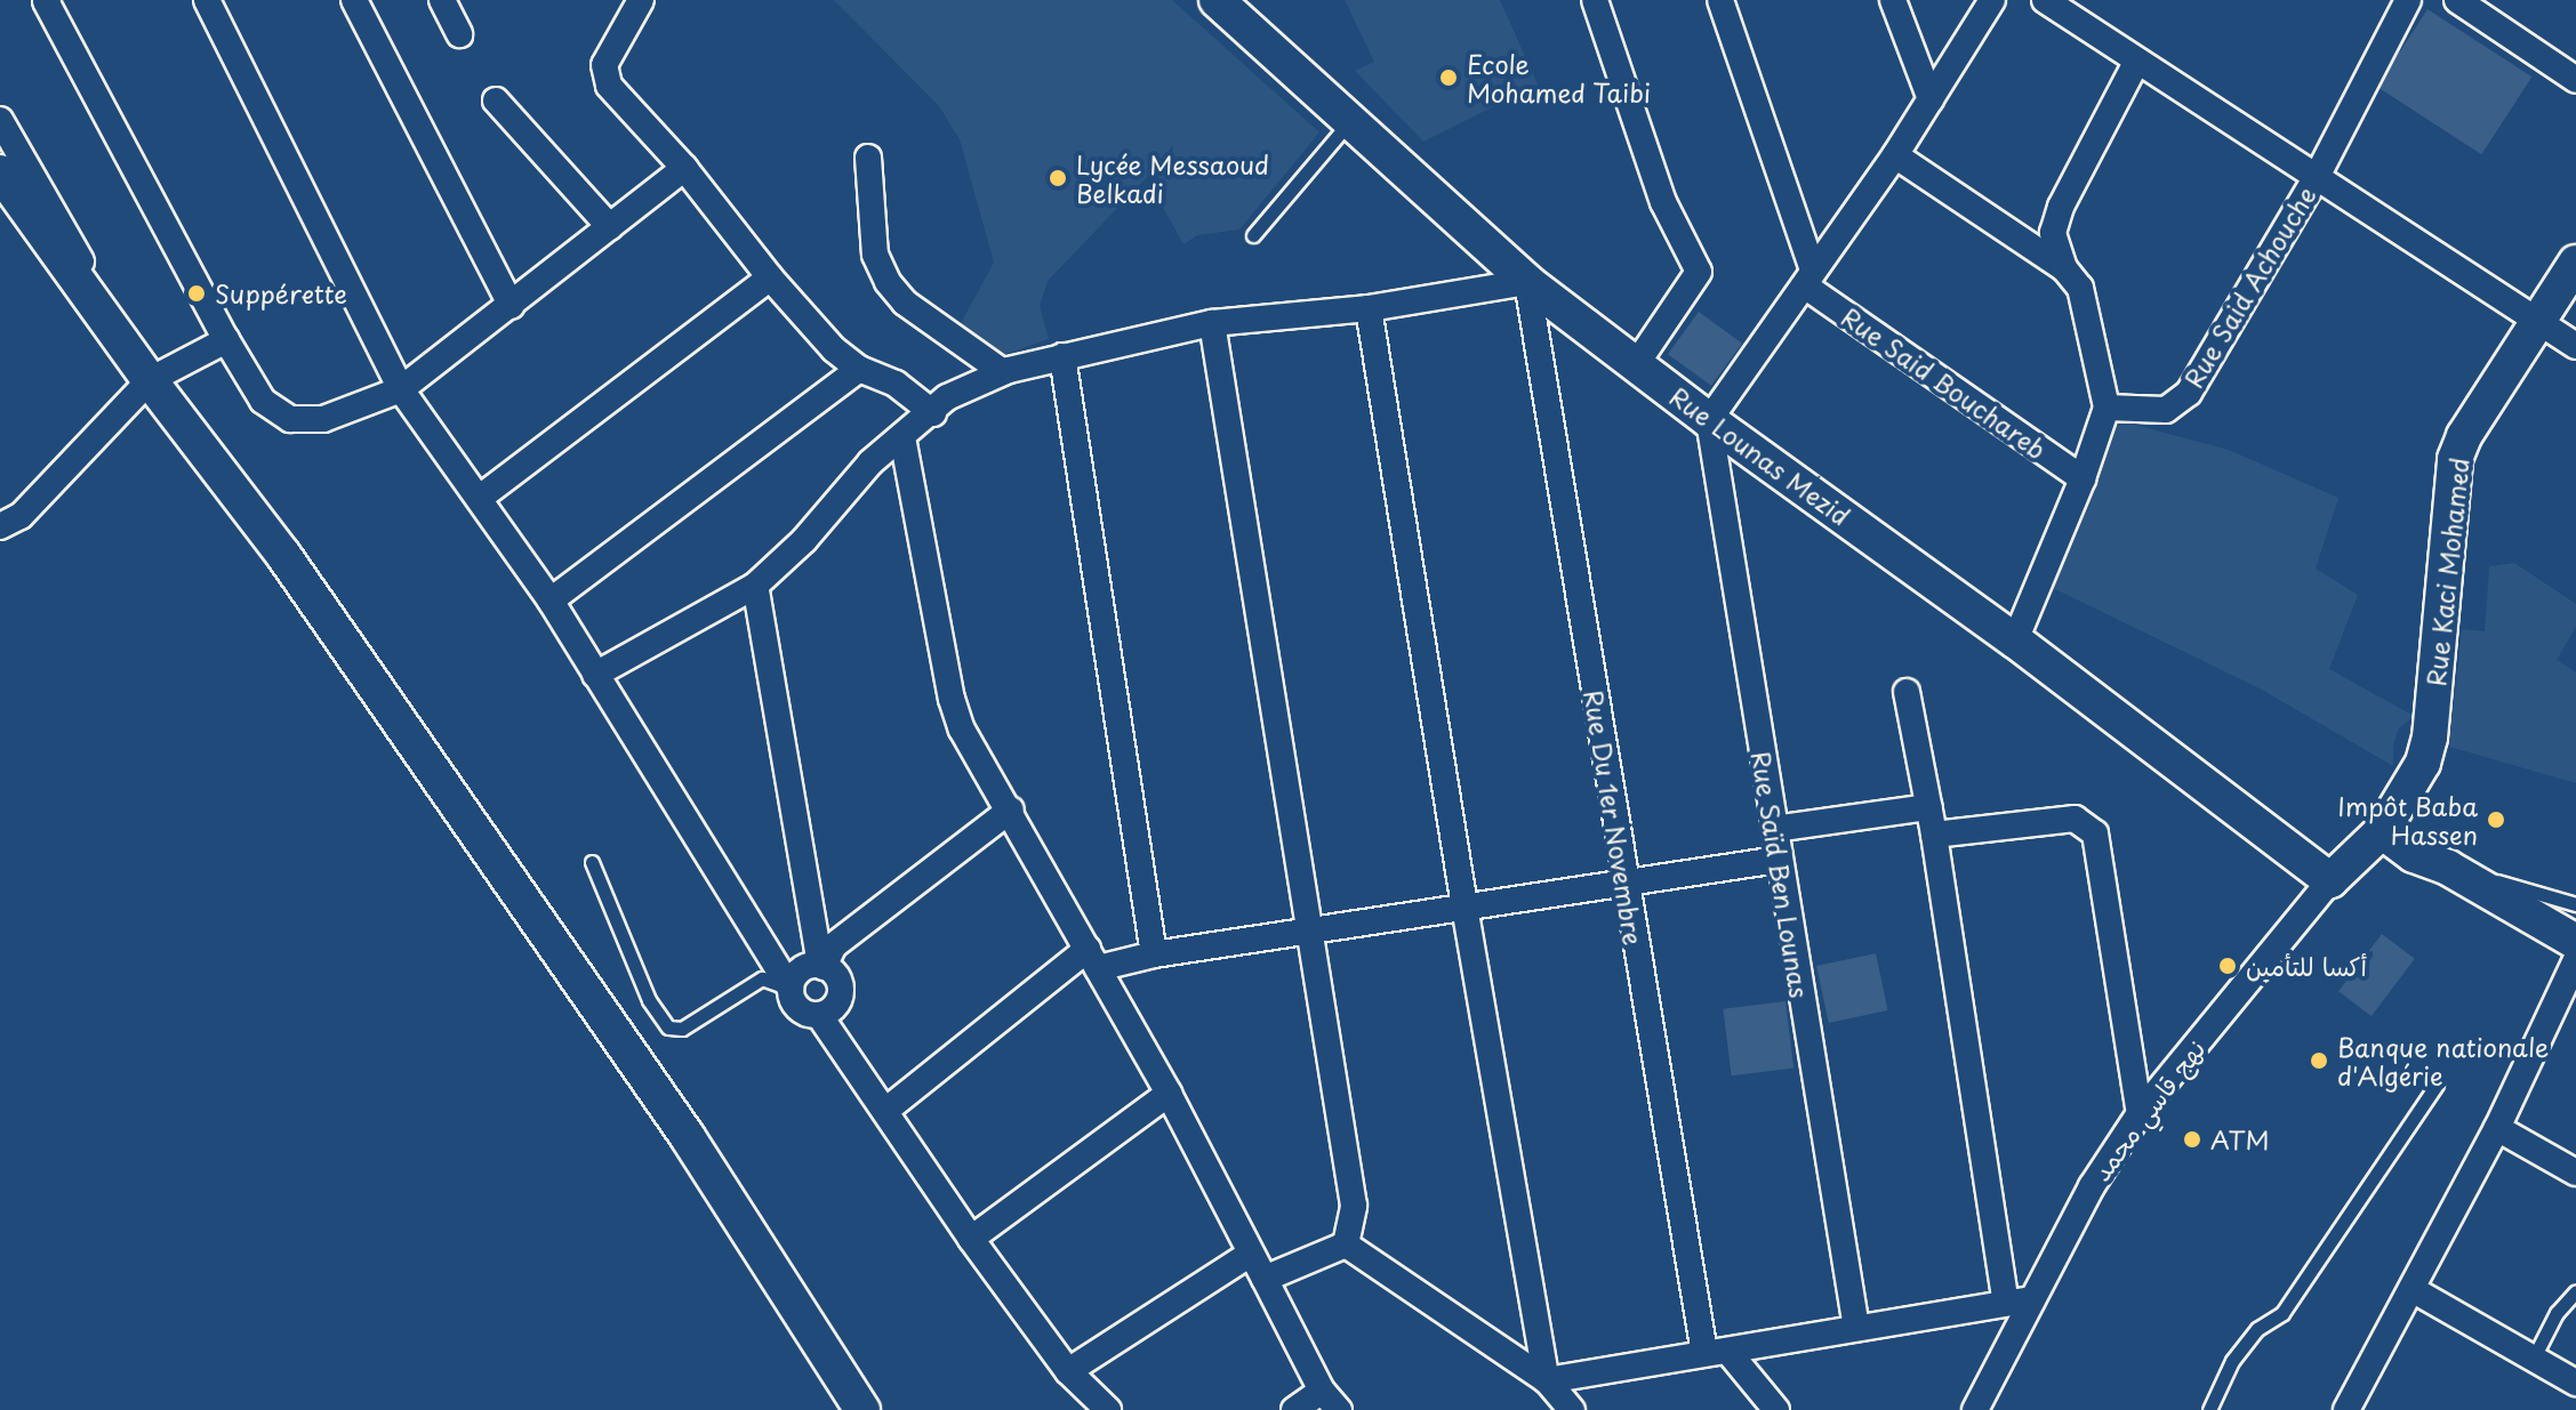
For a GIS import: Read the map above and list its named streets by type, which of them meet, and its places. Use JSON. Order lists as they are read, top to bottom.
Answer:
{
  "streets": {
    "street": [
      "Rue Said Achouche",
      "Rue Said Bouchareb",
      "Rue Lounas Mezid",
      "Rue Kaci Mohamed",
      "Rue Du 1er Novembre",
      "Rue Saïd Ben Lounas",
      "نهج قاسي محمد"
    ]
  },
  "crossings": [
    ["Rue Lounas Mezid", "Rue Kaci Mohamed"],
    ["Rue Lounas Mezid", "Rue Du 1er Novembre"],
    ["Rue Lounas Mezid", "Rue Saïd Ben Lounas"],
    ["Rue Lounas Mezid", "نهج قاسي محمد"],
    ["Rue Kaci Mohamed", "نهج قاسي محمد"]
  ],
  "places": [
    "Ecole Mohamed Taibi",
    "Lycée Messaoud Belkadi",
    "Suppérette",
    "Impôt Baba Hassen",
    "أكسا للتأمين",
    "Banque nationale d'Algérie",
    "ATM"
  ]
}
